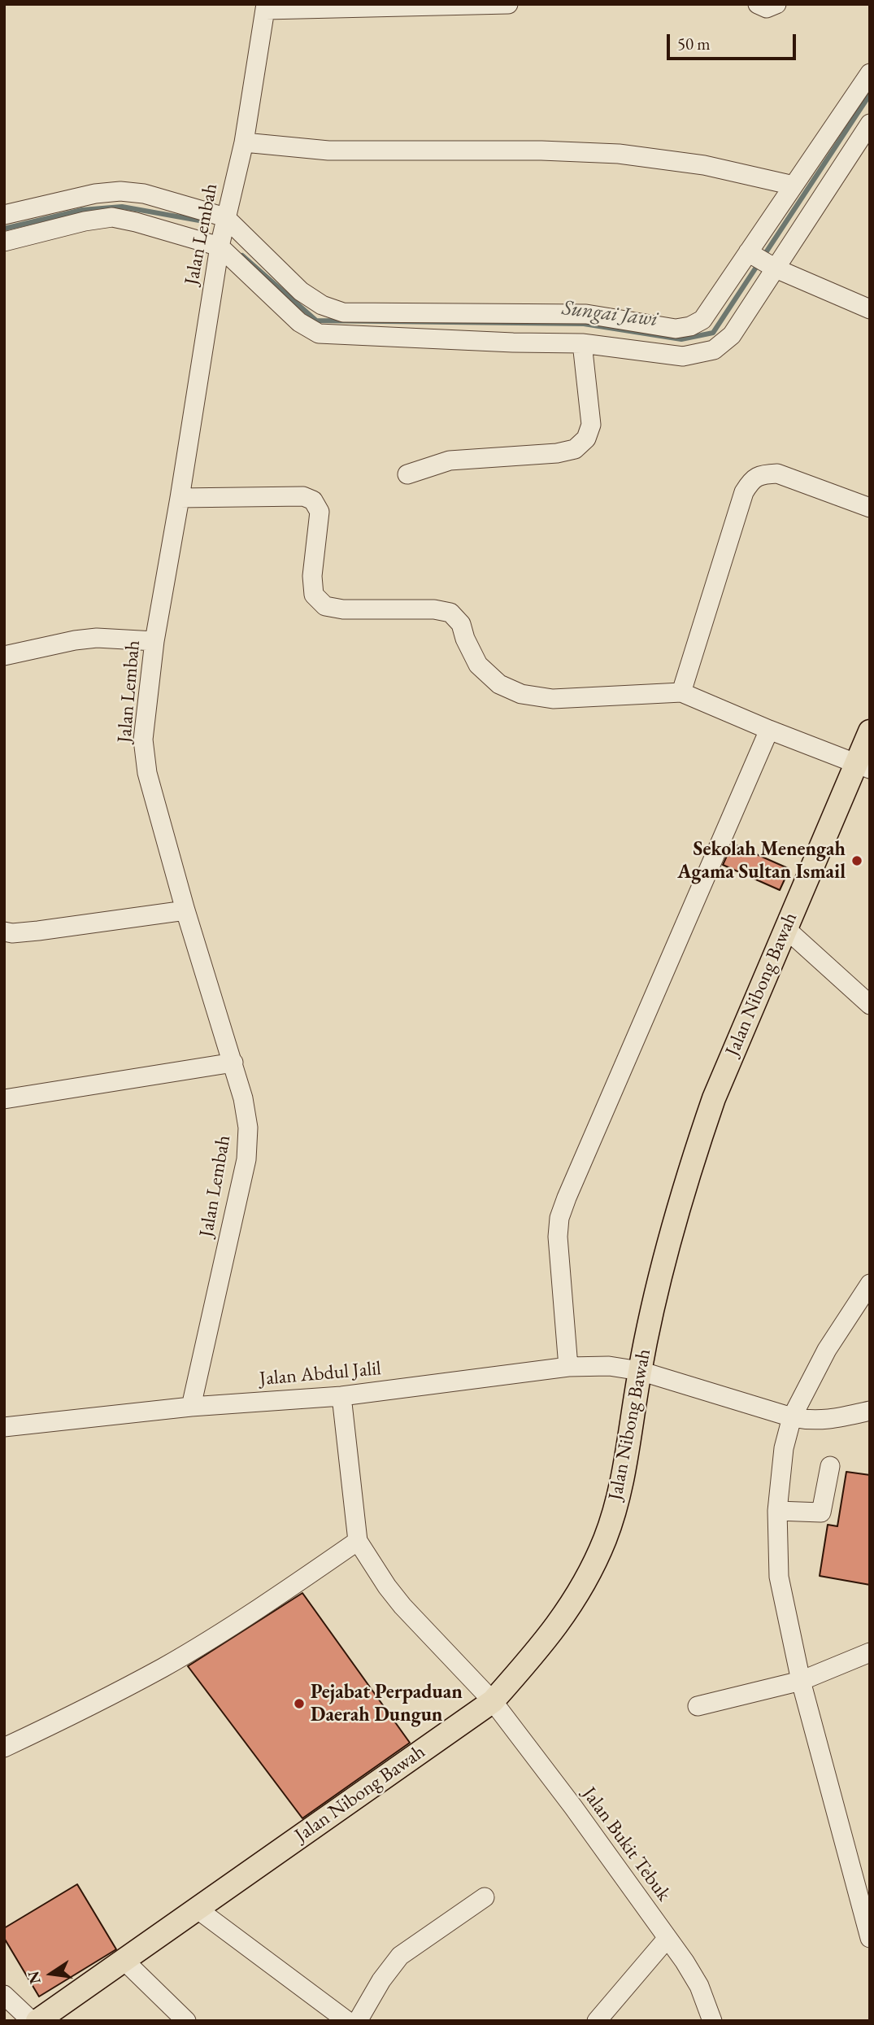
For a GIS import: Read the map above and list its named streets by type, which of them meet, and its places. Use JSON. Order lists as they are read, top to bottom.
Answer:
{
  "streets": {
    "main road": ["Jalan Nibong Bawah"],
    "street": ["Jalan Lembah", "Jalan Abdul Jalil", "Jalan Bukit Tebuk"]
  },
  "crossings": [
    ["Jalan Lembah", "Jalan Abdul Jalil"],
    ["Jalan Nibong Bawah", "Jalan Abdul Jalil"],
    ["Jalan Nibong Bawah", "Jalan Bukit Tebuk"]
  ],
  "water": ["Sungai Jawi"],
  "places": ["Sekolah Menengah Agama Sultan Ismail", "Pejabat Perpaduan Daerah Dungun"],
  "scale_bar": "50 m",
  "north": "left"
}
